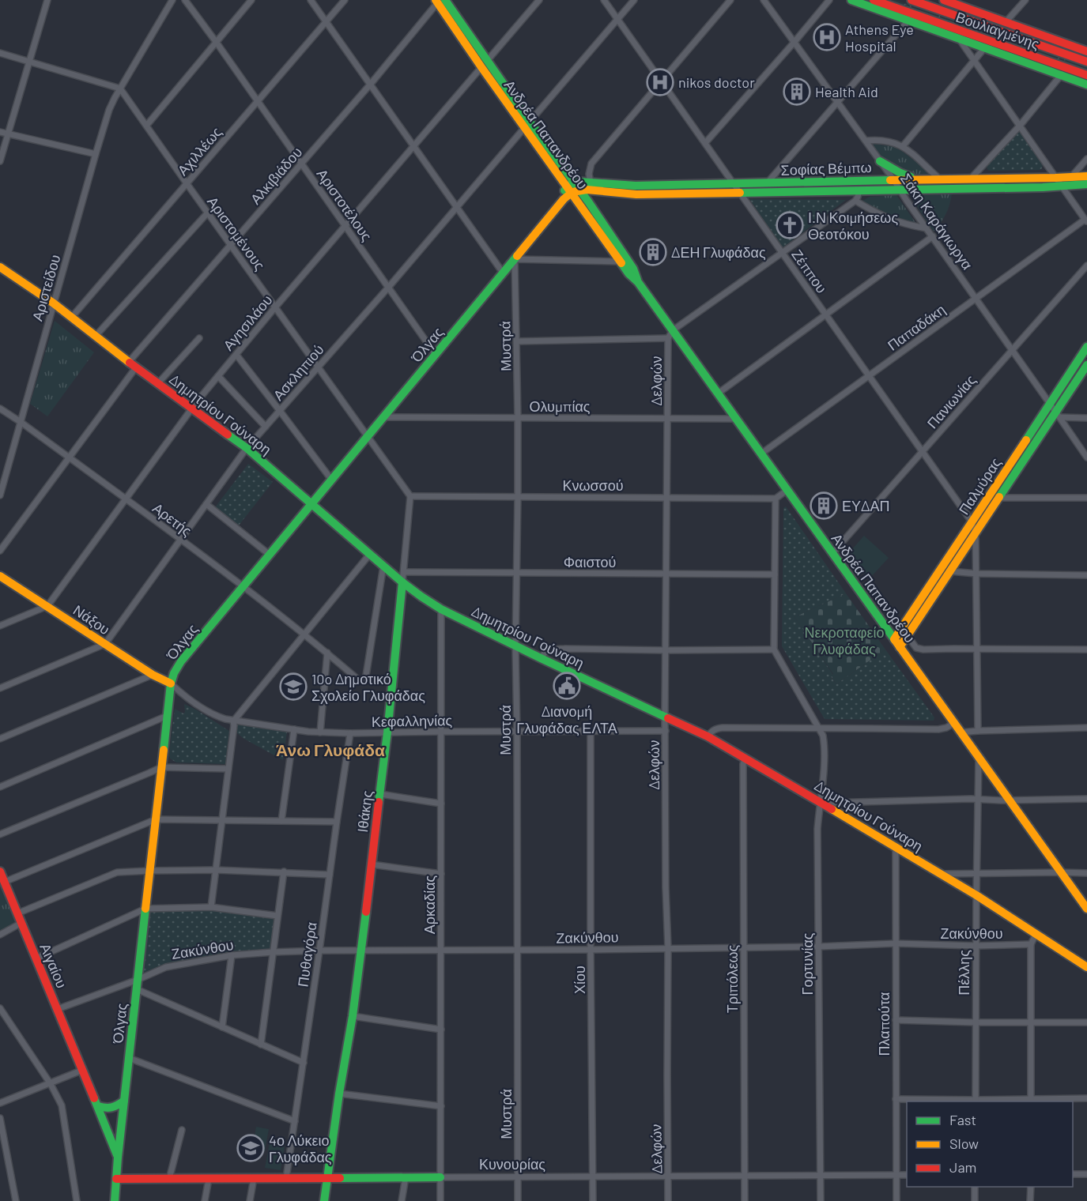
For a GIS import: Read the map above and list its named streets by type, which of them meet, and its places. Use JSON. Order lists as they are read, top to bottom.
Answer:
{
  "streets": {
    "main road": [
      "Βουλιαγμένης",
      "Ανδρέα Παπανδρέου",
      "Σοφίας Βέμπω",
      "Όλγας",
      "Δημητρίου Γούναρη",
      "Παλμύρας",
      "Νάξου",
      "Ιθάκης",
      "Αιγαίου",
      "Κυνουρίας"
    ],
    "street": [
      "Αχιλλέως",
      "Αλκιβιάδου",
      "Αριστοτέλους",
      "Σάκη Καράγιωργα",
      "Αριστομένους",
      "Ζέππου",
      "Αριστείδου",
      "Αγησιλάου",
      "Παπαδάκη",
      "Μυστρά",
      "Ασκληπιού",
      "Δελφών",
      "Πανιωνίας",
      "Ολυμπίας",
      "Κνωσσού",
      "Αρετής",
      "Φαιστού",
      "Κεφαλληνίας",
      "Αρκαδίας",
      "Ζακύνθου",
      "Πυθαγόρα",
      "Γορτυνίας",
      "Πέλλης",
      "Τριπόλεως",
      "Χίου",
      "Πλαπούτα"
    ]
  },
  "crossings": [
    ["Ανδρέα Παπανδρέου", "Σοφίας Βέμπω"],
    ["Ανδρέα Παπανδρέου", "Αλκιβιάδου"],
    ["Ανδρέα Παπανδρέου", "Αγησιλάου"],
    ["Ανδρέα Παπανδρέου", "Παπαδάκη"],
    ["Ανδρέα Παπανδρέου", "Όλγας"],
    ["Ανδρέα Παπανδρέου", "Ασκληπιού"],
    ["Ανδρέα Παπανδρέου", "Δελφών"],
    ["Ανδρέα Παπανδρέου", "Πανιωνίας"],
    ["Ανδρέα Παπανδρέου", "Ολυμπίας"],
    ["Ανδρέα Παπανδρέου", "Παλμύρας"],
    ["Ανδρέα Παπανδρέου", "Πέλλης"],
    ["Αχιλλέως", "Αριστοτέλους"],
    ["Αχιλλέως", "Αριστομένους"],
    ["Αχιλλέως", "Δημητρίου Γούναρη"],
    ["Σοφίας Βέμπω", "Σάκη Καράγιωργα"],
    ["Σοφίας Βέμπω", "Ζέππου"],
    ["Σοφίας Βέμπω", "Όλγας"],
    ["Αλκιβιάδου", "Αριστοτέλους"],
    ["Αλκιβιάδου", "Αριστομένους"],
    ["Αλκιβιάδου", "Δημητρίου Γούναρη"],
    ["Αλκιβιάδου", "Αρετής"],
    ["Αριστοτέλους", "Αγησιλάου"],
    ["Αριστοτέλους", "Όλγας"],
    ["Αριστοτέλους", "Ασκληπιού"],
    ["Σάκη Καράγιωργα", "Παπαδάκη"],
    ["Σάκη Καράγιωργα", "Πανιωνίας"],
    ["Σάκη Καράγιωργα", "Παλμύρας"],
    ["Αριστομένους", "Αριστείδου"],
    ["Αριστομένους", "Αγησιλάου"],
    ["Αριστομένους", "Όλγας"],
    ["Αριστομένους", "Ασκληπιού"],
    ["Ζέππου", "Παπαδάκη"],
    ["Ζέππου", "Ασκληπιού"],
    ["Ζέππου", "Πανιωνίας"],
    ["Ζέππου", "Παλμύρας"],
    ["Αριστείδου", "Δημητρίου Γούναρη"],
    ["Αριστείδου", "Αρετής"],
    ["Αγησιλάου", "Δημητρίου Γούναρη"],
    ["Αγησιλάου", "Αρετής"],
    ["Αγησιλάου", "Νάξου"],
    ["Όλγας", "Μυστρά"],
    ["Όλγας", "Ολυμπίας"],
    ["Όλγας", "Δημητρίου Γούναρη"],
    ["Όλγας", "Αρετής"],
    ["Όλγας", "Νάξου"],
    ["Όλγας", "Κεφαλληνίας"],
    ["Όλγας", "Ζακύνθου"],
    ["Όλγας", "Αιγαίου"],
    ["Όλγας", "Κυνουρίας"],
    ["Μυστρά", "Ολυμπίας"],
    ["Μυστρά", "Δημητρίου Γούναρη"],
    ["Μυστρά", "Κνωσσού"],
    ["Μυστρά", "Φαιστού"],
    ["Μυστρά", "Κεφαλληνίας"],
    ["Μυστρά", "Ζακύνθου"],
    ["Μυστρά", "Κυνουρίας"],
    ["Ασκληπιού", "Δημητρίου Γούναρη"],
    ["Ασκληπιού", "Αρετής"],
    ["Ασκληπιού", "Νάξου"],
    ["Δελφών", "Ολυμπίας"],
    ["Δελφών", "Δημητρίου Γούναρη"],
    ["Δελφών", "Κνωσσού"],
    ["Δελφών", "Φαιστού"],
    ["Δελφών", "Κεφαλληνίας"],
    ["Δελφών", "Ζακύνθου"],
    ["Δελφών", "Κυνουρίας"],
    ["Δημητρίου Γούναρη", "Αρετής"],
    ["Δημητρίου Γούναρη", "Ιθάκης"],
    ["Δημητρίου Γούναρη", "Αρκαδίας"],
    ["Δημητρίου Γούναρη", "Γορτυνίας"],
    ["Δημητρίου Γούναρη", "Πέλλης"],
    ["Δημητρίου Γούναρη", "Τριπόλεως"],
    ["Δημητρίου Γούναρη", "Πλαπούτα"],
    ["Κνωσσού", "Ιθάκης"],
    ["Φαιστού", "Ιθάκης"],
    ["Νάξου", "Κεφαλληνίας"],
    ["Κεφαλληνίας", "Ιθάκης"],
    ["Κεφαλληνίας", "Αρκαδίας"],
    ["Κεφαλληνίας", "Πυθαγόρα"],
    ["Κεφαλληνίας", "Χίου"],
    ["Ιθάκης", "Ζακύνθου"],
    ["Ιθάκης", "Κυνουρίας"],
    ["Αρκαδίας", "Ζακύνθου"],
    ["Αρκαδίας", "Κυνουρίας"],
    ["Ζακύνθου", "Πυθαγόρα"],
    ["Ζακύνθου", "Γορτυνίας"],
    ["Ζακύνθου", "Αιγαίου"],
    ["Ζακύνθου", "Πέλλης"],
    ["Ζακύνθου", "Τριπόλεως"],
    ["Ζακύνθου", "Χίου"],
    ["Ζακύνθου", "Πλαπούτα"],
    ["Πυθαγόρα", "Κυνουρίας"],
    ["Γορτυνίας", "Κυνουρίας"],
    ["Τριπόλεως", "Κυνουρίας"],
    ["Χίου", "Κυνουρίας"],
    ["Πλαπούτα", "Κυνουρίας"]
  ],
  "districts": ["Άνω Γλυφάδα"],
  "parks": ["Νεκροταφείο Γλυφάδας"],
  "places": {
    "hospital": ["Athens Eye Hospital", "nikos doctor"],
    "building": ["Health Aid", "ΔΕΗ Γλυφάδας", "ΕΥΔΑΠ"],
    "church": ["Ι.Ν Κοιμήσεως Θεοτόκου"],
    "public building": ["Διανομή Γλυφάδας ΕΛΤΑ"],
    "school or university": ["10o Δημοτικό Σχολείο Γλυφάδας", "4ο Λύκειο Γλυφάδας"]
  },
  "legend": ["Fast", "Slow", "Jam"]
}
